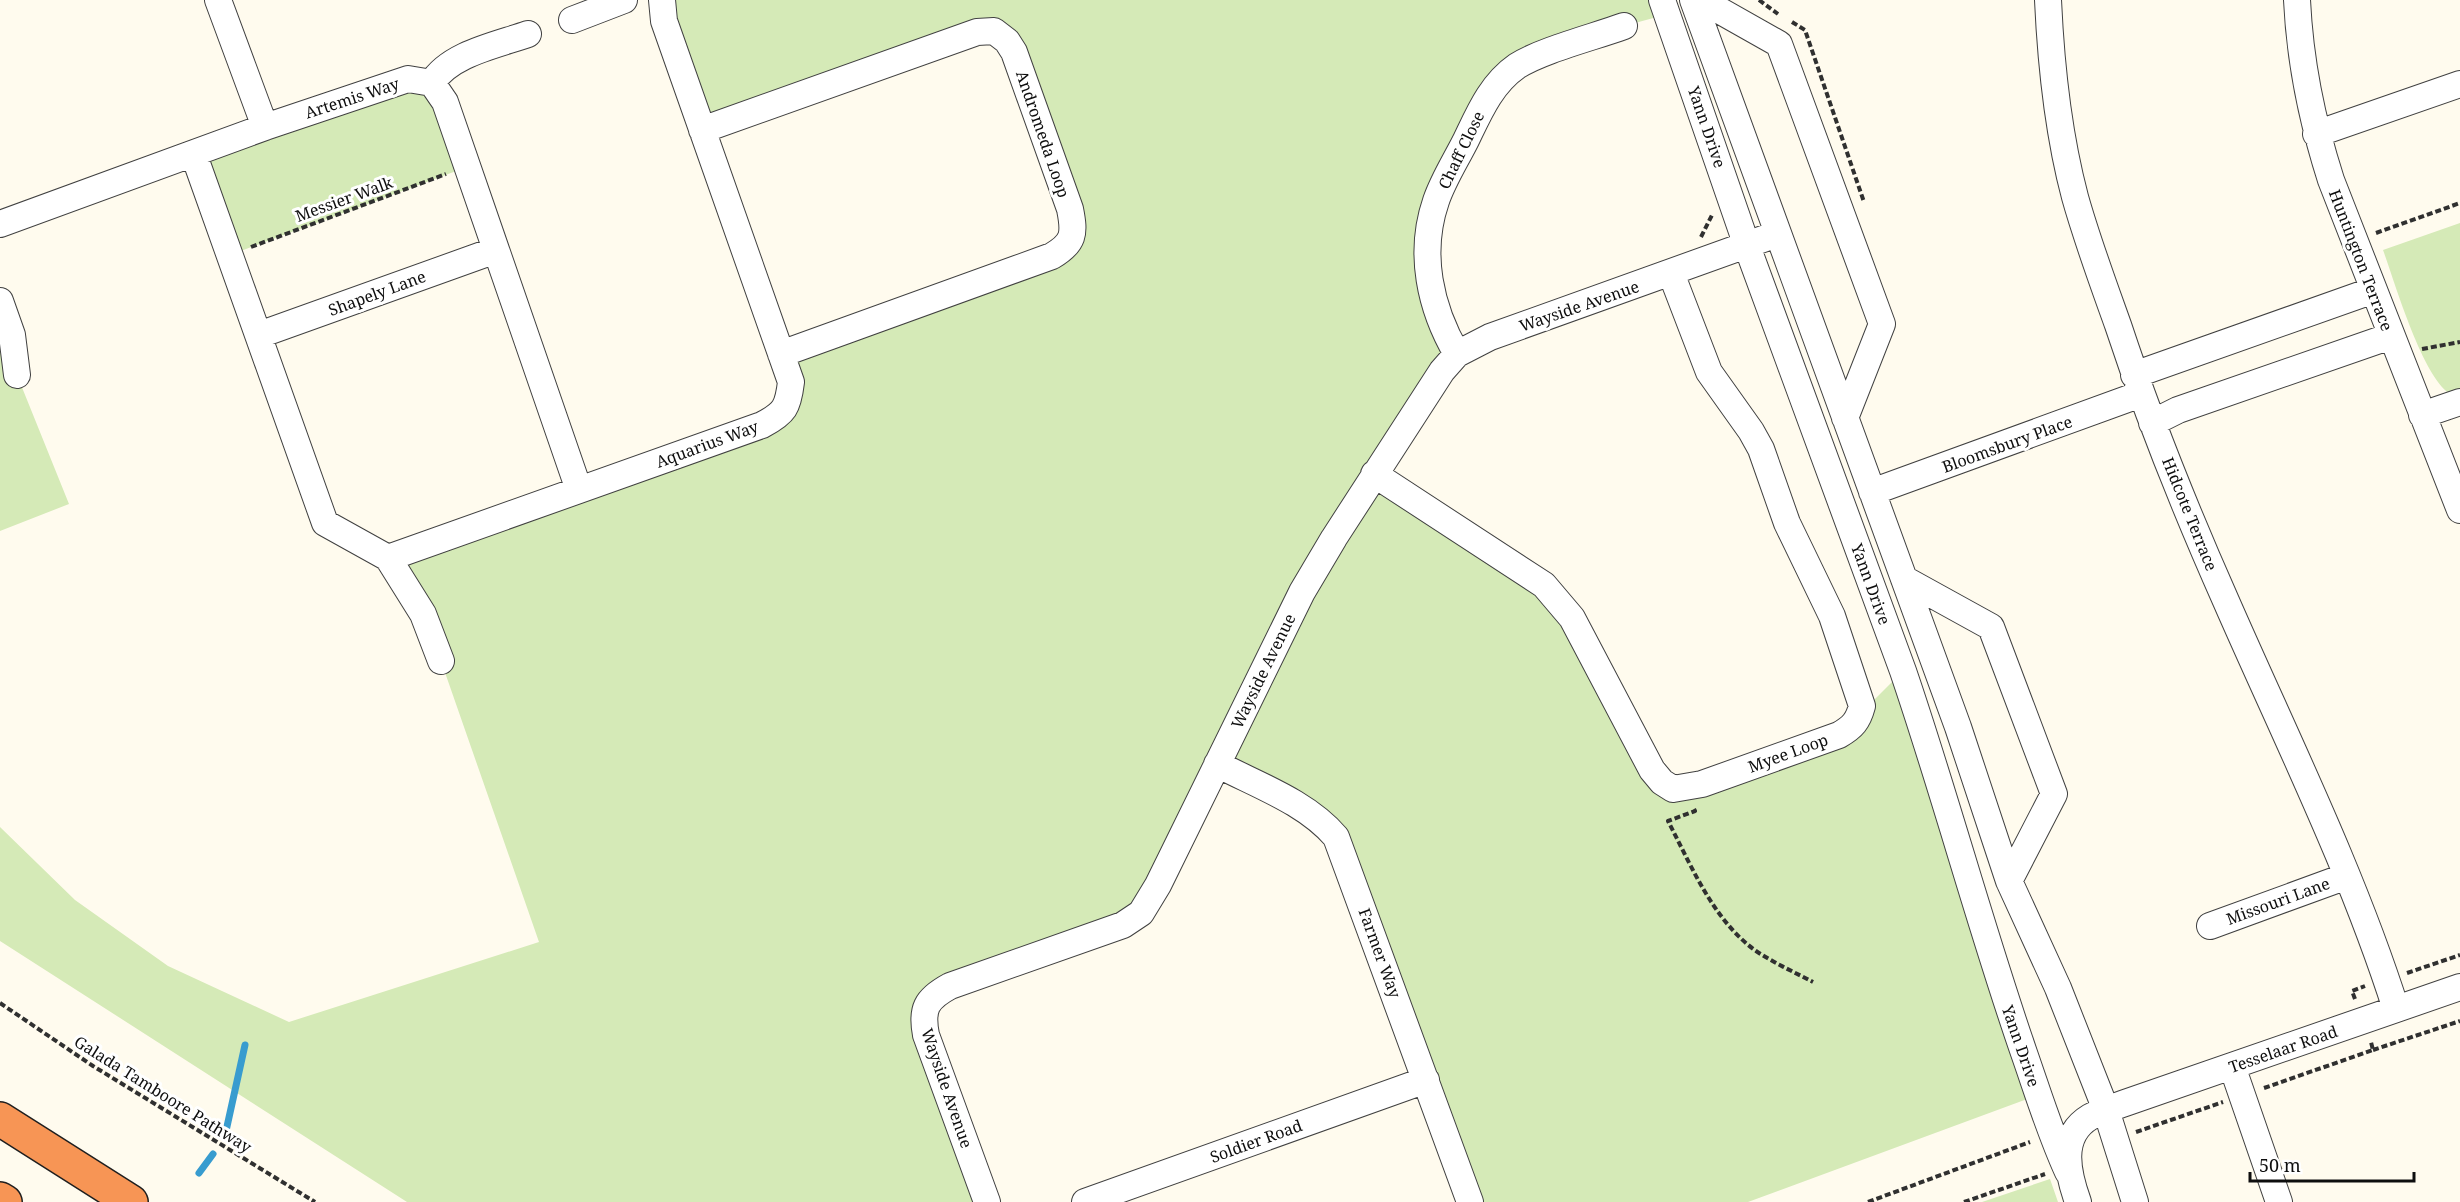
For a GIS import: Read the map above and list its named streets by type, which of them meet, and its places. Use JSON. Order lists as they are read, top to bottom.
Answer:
{
  "streets": {
    "street": [
      "Artemis Way",
      "Yann Drive",
      "Andromeda Loop",
      "Chaff Close",
      "Huntington Terrace",
      "Shapely Lane",
      "Wayside Avenue",
      "Aquarius Way",
      "Bloomsbury Place",
      "Hidcote Terrace",
      "Myee Loop",
      "Missouri Lane",
      "Farmer Way",
      "Tesselaar Road",
      "Soldier Road"
    ],
    "path": ["Messier Walk", "Galada Tamboore Pathway"]
  },
  "crossings": [
    ["Yann Drive", "Wayside Avenue"],
    ["Yann Drive", "Bloomsbury Place"],
    ["Yann Drive", "Tesselaar Road"],
    ["Andromeda Loop", "Aquarius Way"],
    ["Chaff Close", "Wayside Avenue"],
    ["Huntington Terrace", "Bloomsbury Place"],
    ["Wayside Avenue", "Myee Loop"],
    ["Wayside Avenue", "Farmer Way"],
    ["Bloomsbury Place", "Hidcote Terrace"],
    ["Hidcote Terrace", "Missouri Lane"],
    ["Hidcote Terrace", "Tesselaar Road"],
    ["Farmer Way", "Soldier Road"]
  ],
  "scale_bar": "50 m"
}
